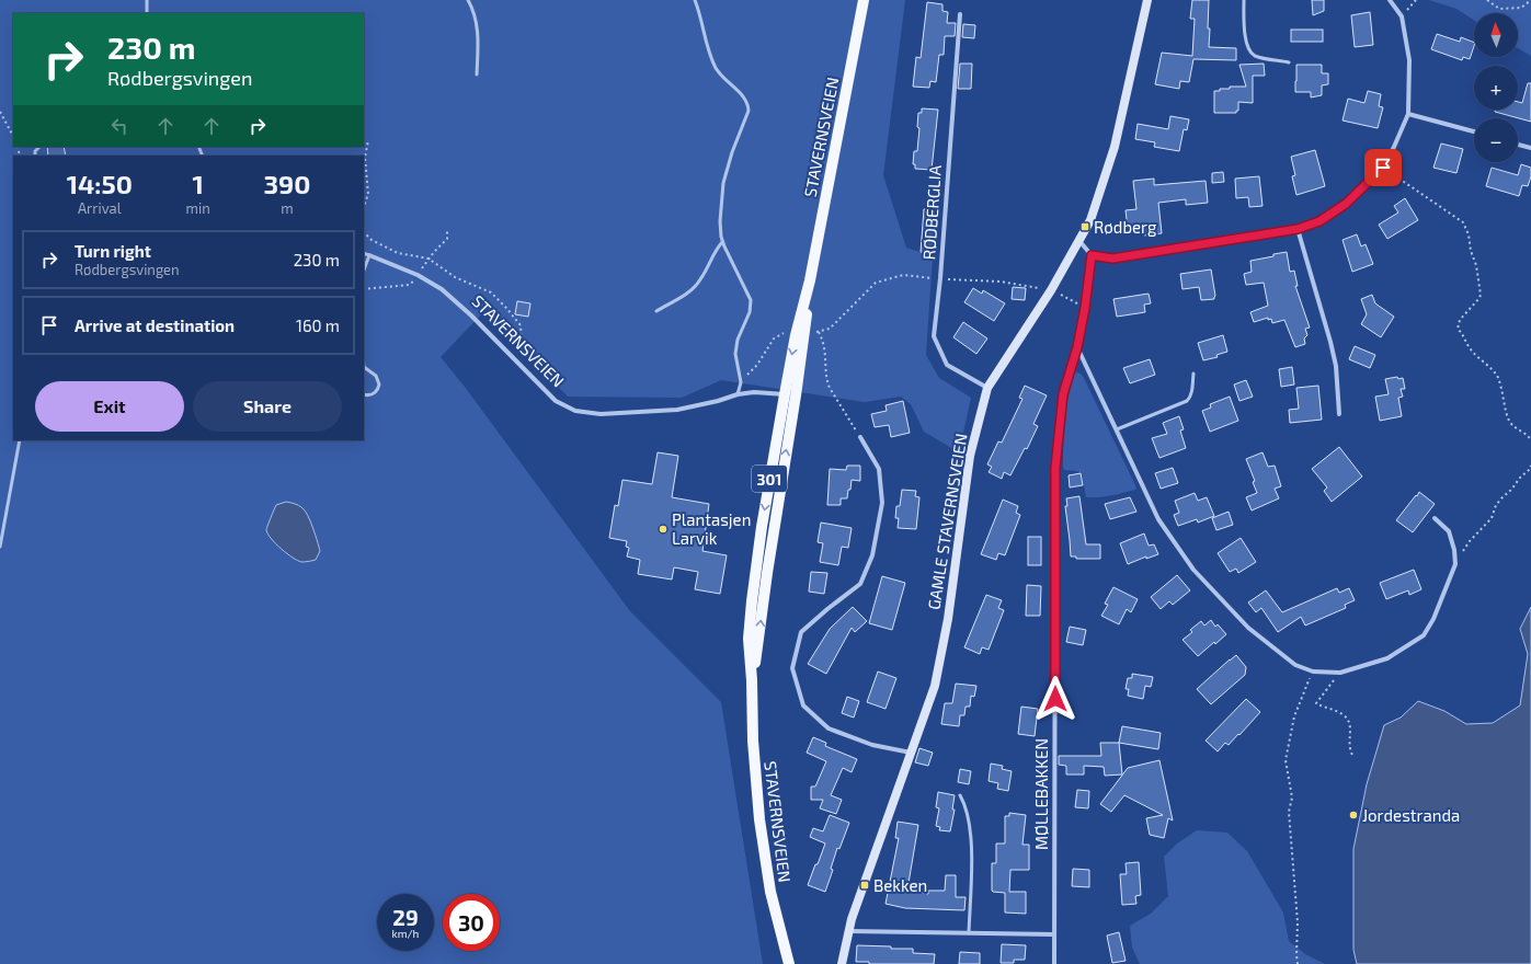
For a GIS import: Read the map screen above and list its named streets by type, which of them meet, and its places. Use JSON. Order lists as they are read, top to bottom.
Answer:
{
  "streets": {
    "main road": ["STAVERNSVEIEN", "301"],
    "street": ["RØDBERGLIA", "GAMLE STAVERNSVEIEN", "MØLLEBAKKEN"]
  },
  "crossings": [
    ["RØDBERGLIA", "GAMLE STAVERNSVEIEN"]
  ],
  "places": {
    "transit": ["Rødberg", "Bekken"],
    "other": ["Plantasjen Larvik", "Jordestranda"]
  },
  "north": "top",
  "page": {
    "map_buttons": ["+", "−"],
    "turn": ["230 m", "Rødbergsvingen"],
    "eta": [
      "14:50",
      "Arrival",
      "1",
      "min",
      "390",
      "m"
    ],
    "list": [
      {
        "name": "Turn right",
        "note": "Rødbergsvingen",
        "value": "230 m"
      },
      {
        "name": "Arrive at destination",
        "value": "160 m"
      }
    ],
    "buttons": ["Exit", "Share"],
    "speed": "29 km/h",
    "limit": "30"
  }
}
